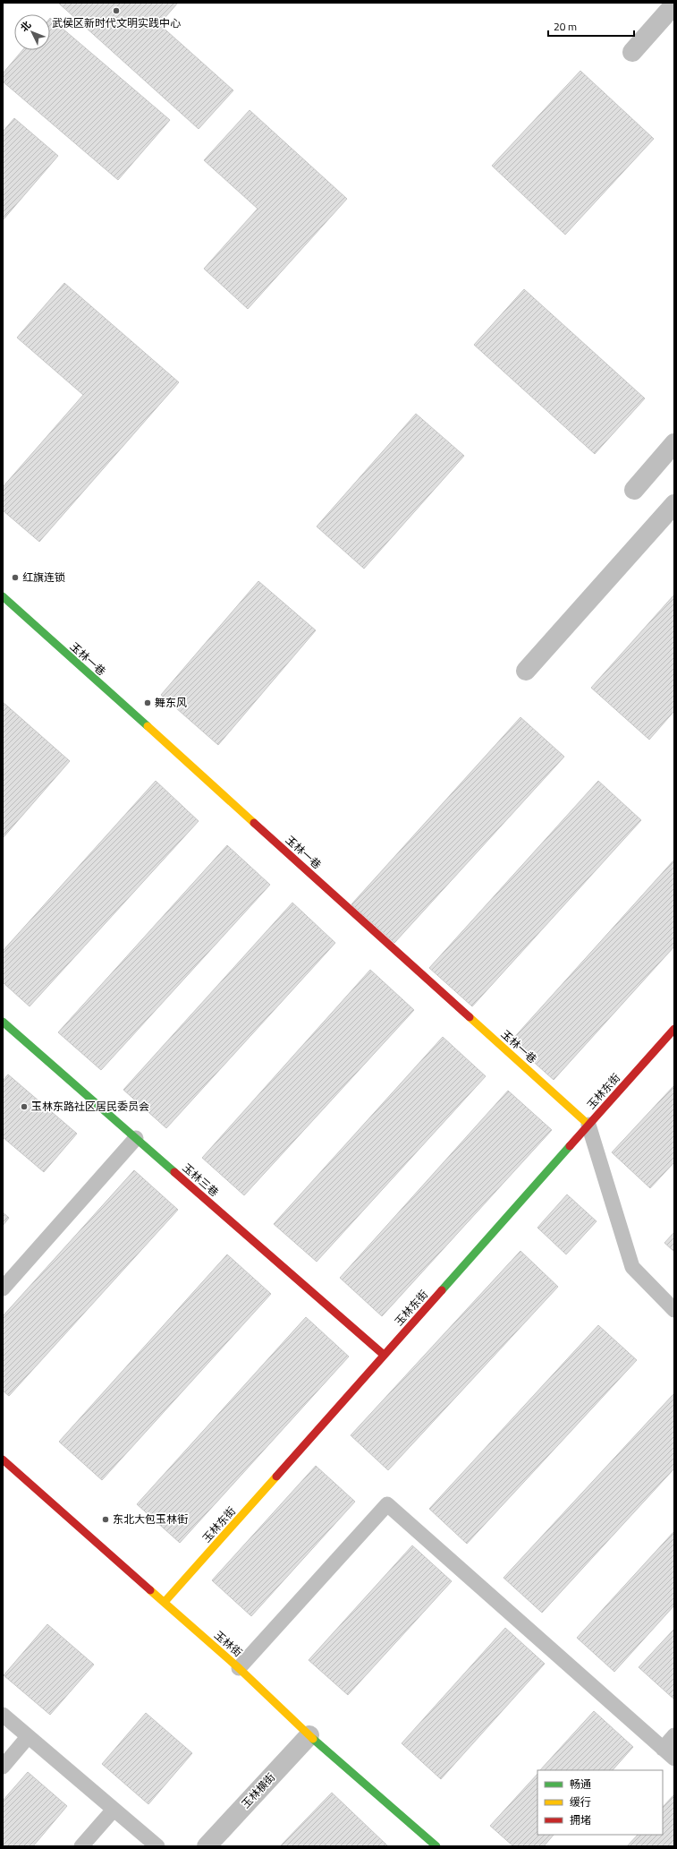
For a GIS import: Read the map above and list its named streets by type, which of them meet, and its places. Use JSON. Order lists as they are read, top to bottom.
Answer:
{
  "streets": {
    "street": [
      "玉林一巷",
      "玉林东街",
      "玉林三巷",
      "玉林街",
      "玉林横街"
    ]
  },
  "crossings": [
    ["玉林一巷", "玉林东街"],
    ["玉林东街", "玉林三巷"],
    ["玉林东街", "玉林街"],
    ["玉林街", "玉林横街"]
  ],
  "places": [
    "武侯区新时代文明实践中心",
    "红旗连锁",
    "舞东风",
    "玉林东路社区居民委员会",
    "东北大包玉林街"
  ],
  "legend": ["畅通", "缓行", "拥堵"],
  "scale_bar": "20 m",
  "north": "top left"
}
